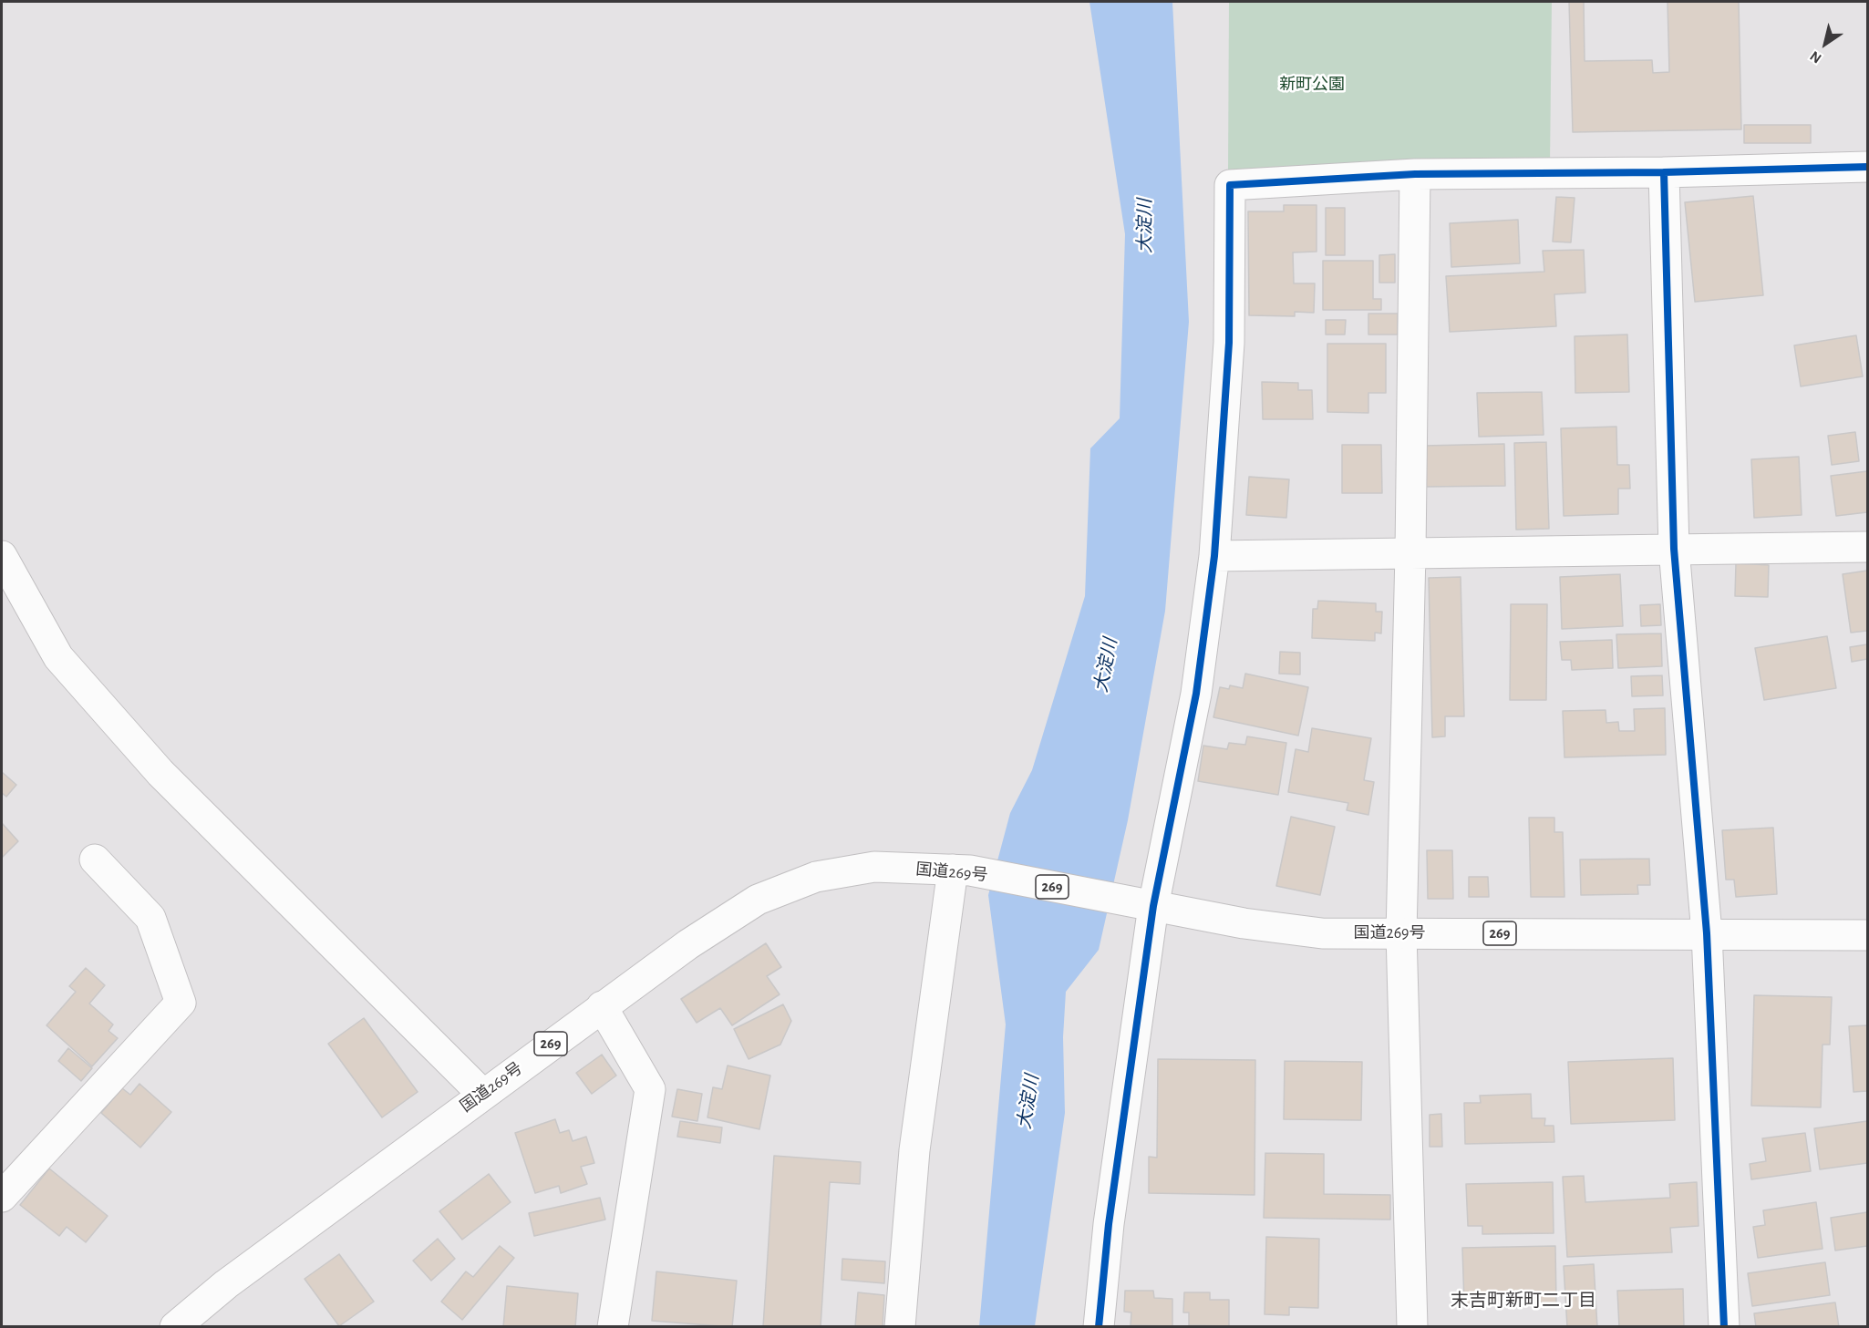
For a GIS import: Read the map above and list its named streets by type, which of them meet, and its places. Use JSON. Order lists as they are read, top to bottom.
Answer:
{
  "streets": {
    "main road": ["国道269号", "269"]
  },
  "districts": ["末吉町新町二丁目"],
  "water": ["大淀川"],
  "parks": ["新町公園"],
  "north": "bottom left"
}
